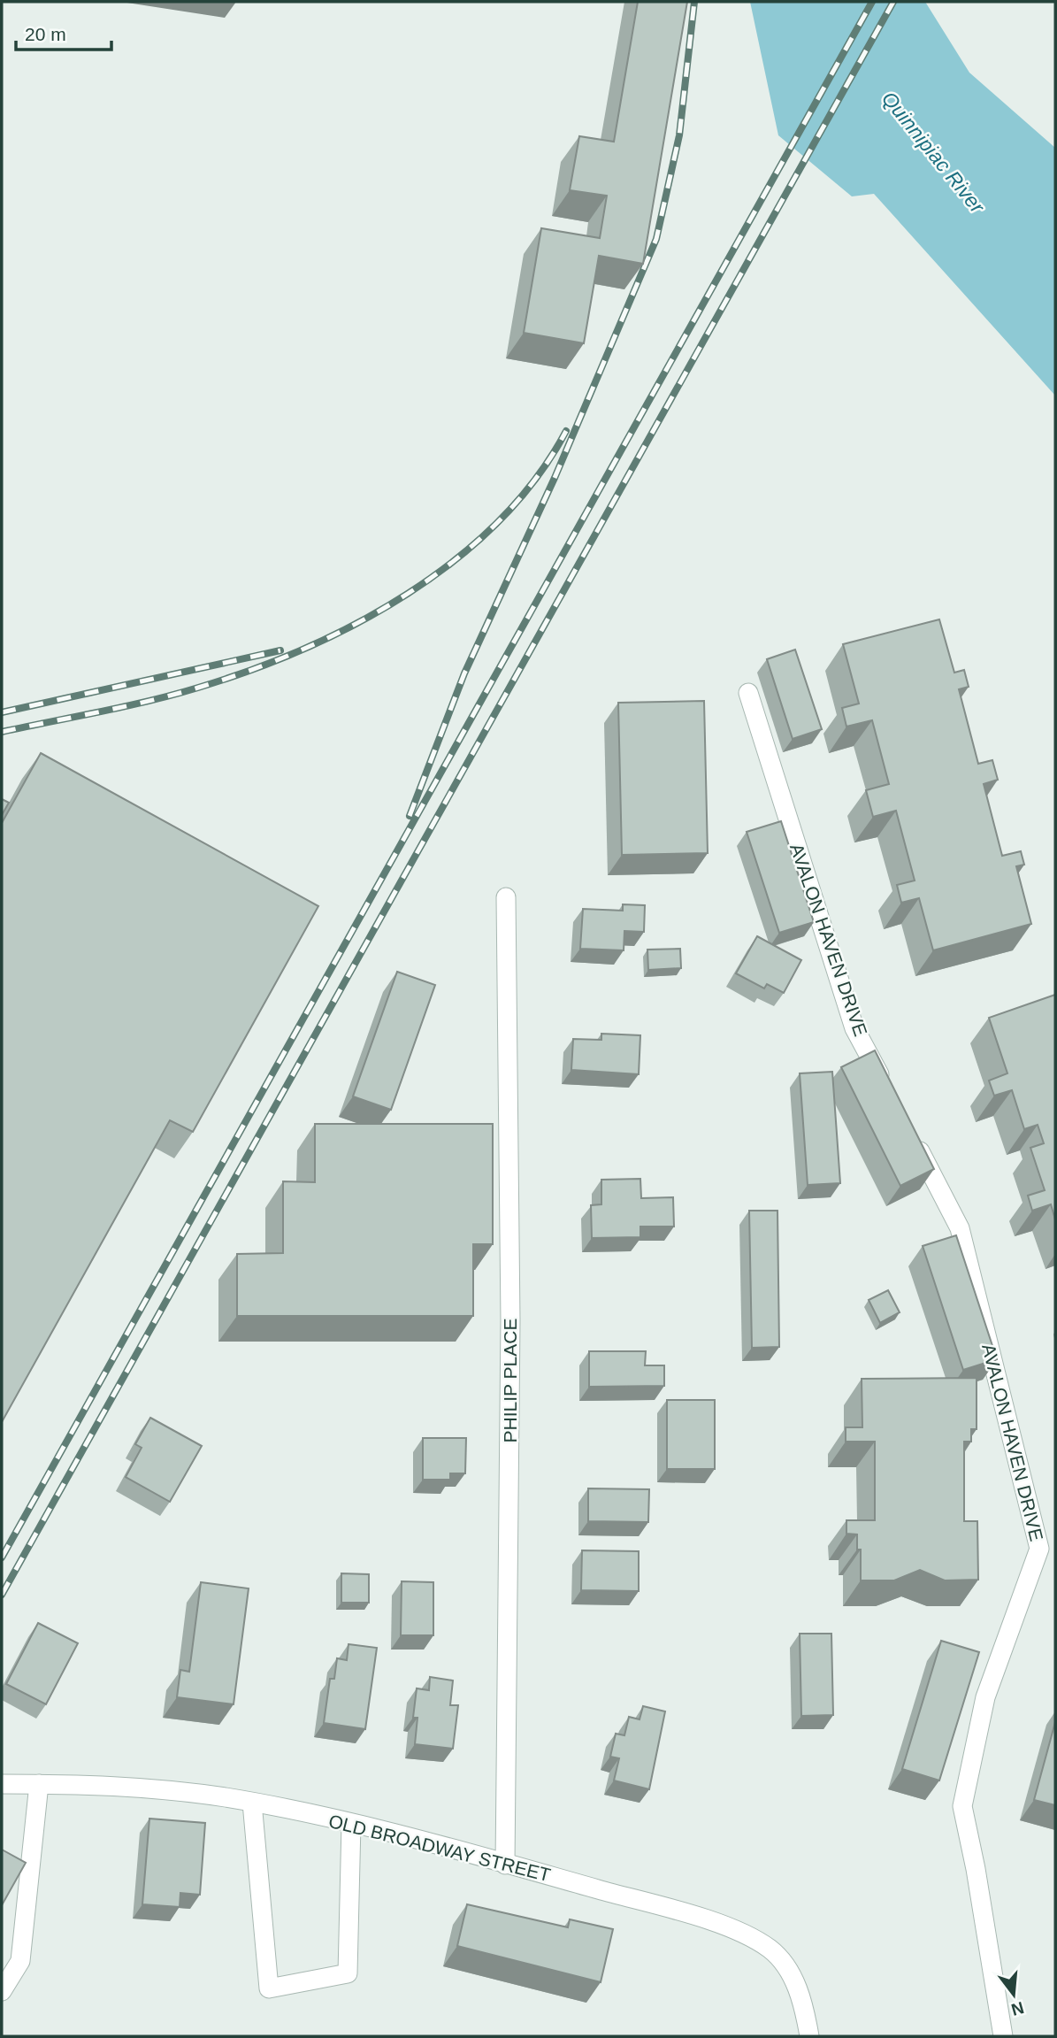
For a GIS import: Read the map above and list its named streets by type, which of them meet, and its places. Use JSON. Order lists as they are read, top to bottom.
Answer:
{
  "streets": {
    "street": ["AVALON HAVEN DRIVE", "PHILIP PLACE", "OLD BROADWAY STREET"]
  },
  "crossings": [
    ["PHILIP PLACE", "OLD BROADWAY STREET"]
  ],
  "water": ["Quinnipiac River"],
  "scale_bar": "20 m",
  "north": "bottom"
}
